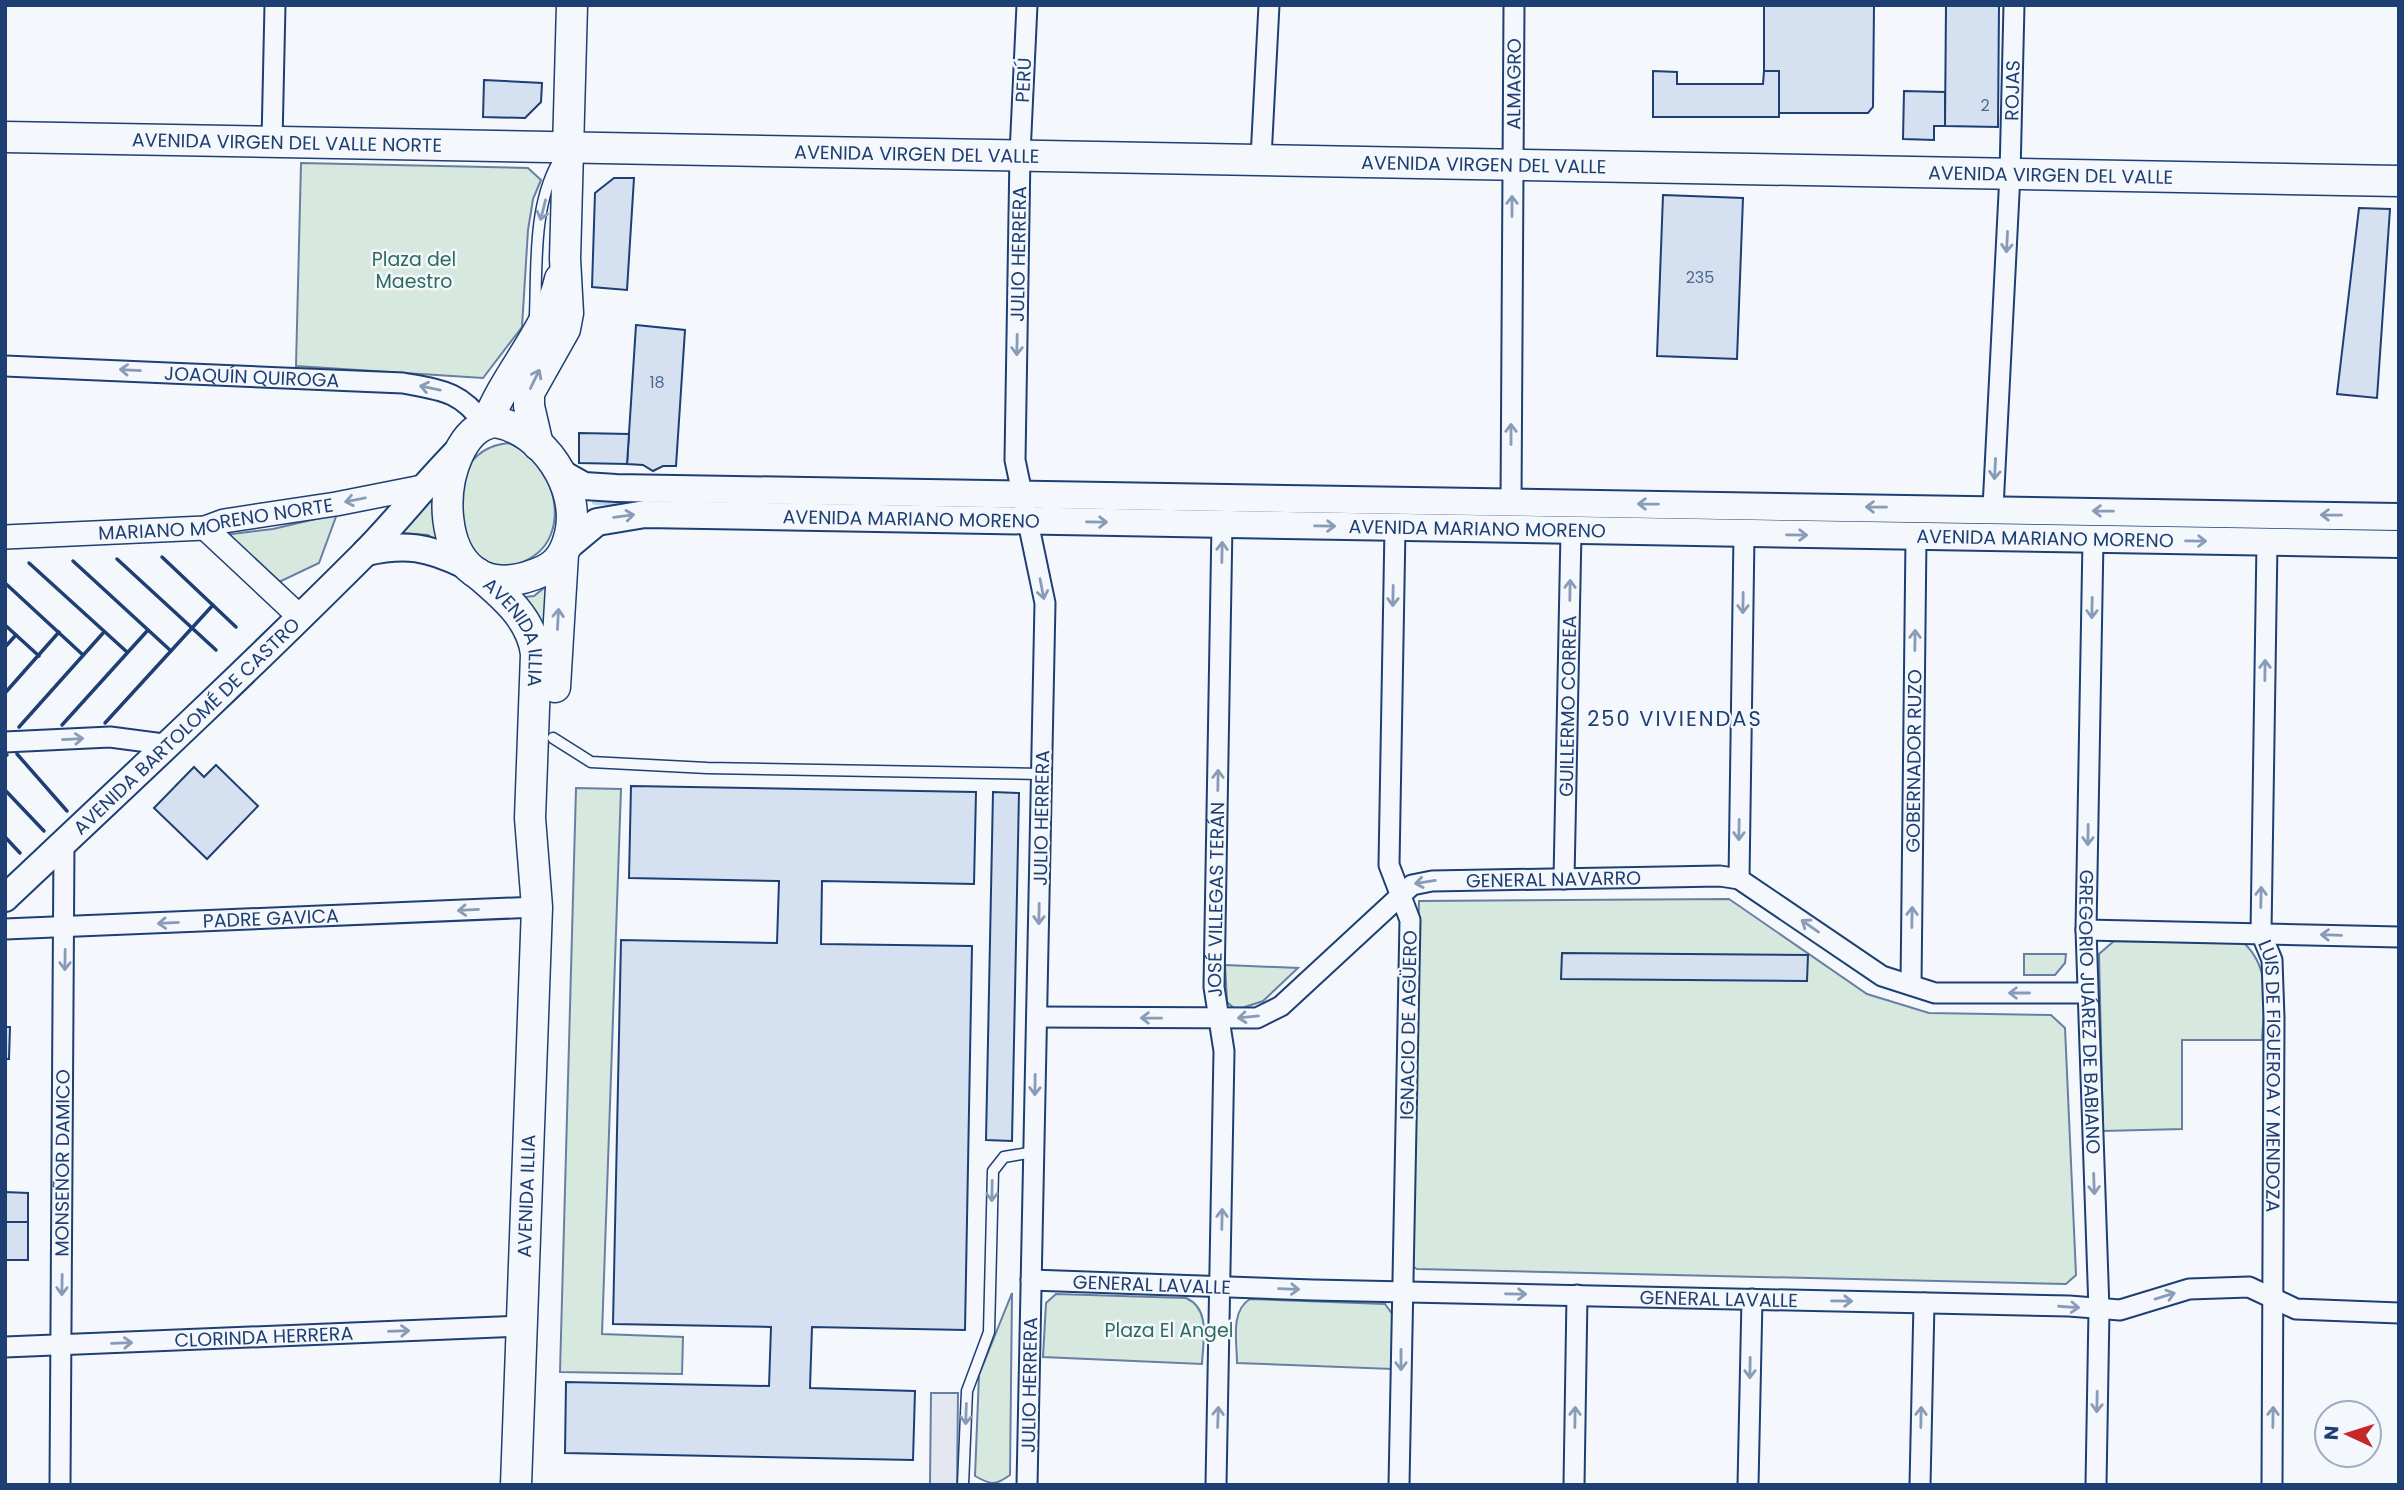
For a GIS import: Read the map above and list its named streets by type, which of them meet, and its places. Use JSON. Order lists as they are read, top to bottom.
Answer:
{
  "streets": {
    "main road": [
      "AVENIDA VIRGEN DEL VALLE NORTE",
      "AVENIDA VIRGEN DEL VALLE",
      "AVENIDA MARIANO MORENO",
      "AVENIDA ILLIA",
      "AVENIDA BARTOLOMÉ DE CASTRO"
    ],
    "street": [
      "PERÚ",
      "ALMAGRO",
      "ROJAS",
      "JULIO HERRERA",
      "JOAQUÍN QUIROGA",
      "MARIANO MORENO NORTE",
      "GUILLERMO CORREA",
      "GOBERNADOR RUZO",
      "GENERAL NAVARRO",
      "JOSÉ VILLEGAS TERÁN",
      "PADRE GAVICA",
      "GREGORIO JUÁREZ DE BABIANO",
      "IGNACIO DE AGÜERO",
      "LUIS DE FIGUEROA Y MENDOZA",
      "MONSEÑOR DAMICO",
      "GENERAL LAVALLE",
      "CLORINDA HERRERA"
    ]
  },
  "crossings": [
    ["PERÚ", "AVENIDA VIRGEN DEL VALLE"],
    ["PERÚ", "JULIO HERRERA"],
    ["ALMAGRO", "AVENIDA VIRGEN DEL VALLE"],
    ["ROJAS", "AVENIDA VIRGEN DEL VALLE"],
    ["AVENIDA VIRGEN DEL VALLE NORTE", "AVENIDA VIRGEN DEL VALLE"],
    ["AVENIDA VIRGEN DEL VALLE", "JULIO HERRERA"],
    ["JULIO HERRERA", "AVENIDA MARIANO MORENO"],
    ["JULIO HERRERA", "GENERAL NAVARRO"],
    ["JULIO HERRERA", "GENERAL LAVALLE"],
    ["JOAQUÍN QUIROGA", "AVENIDA MARIANO MORENO"],
    ["JOAQUÍN QUIROGA", "AVENIDA ILLIA"],
    ["JOAQUÍN QUIROGA", "AVENIDA BARTOLOMÉ DE CASTRO"],
    ["MARIANO MORENO NORTE", "AVENIDA BARTOLOMÉ DE CASTRO"],
    ["AVENIDA MARIANO MORENO", "AVENIDA ILLIA"],
    ["AVENIDA MARIANO MORENO", "GUILLERMO CORREA"],
    ["AVENIDA MARIANO MORENO", "AVENIDA BARTOLOMÉ DE CASTRO"],
    ["AVENIDA MARIANO MORENO", "GOBERNADOR RUZO"],
    ["AVENIDA MARIANO MORENO", "JOSÉ VILLEGAS TERÁN"],
    ["AVENIDA MARIANO MORENO", "GREGORIO JUÁREZ DE BABIANO"],
    ["AVENIDA MARIANO MORENO", "IGNACIO DE AGÜERO"],
    ["AVENIDA MARIANO MORENO", "LUIS DE FIGUEROA Y MENDOZA"],
    ["AVENIDA ILLIA", "AVENIDA BARTOLOMÉ DE CASTRO"],
    ["AVENIDA ILLIA", "PADRE GAVICA"],
    ["AVENIDA ILLIA", "CLORINDA HERRERA"],
    ["GUILLERMO CORREA", "GENERAL NAVARRO"],
    ["AVENIDA BARTOLOMÉ DE CASTRO", "MONSEÑOR DAMICO"],
    ["GOBERNADOR RUZO", "GENERAL NAVARRO"],
    ["GENERAL NAVARRO", "JOSÉ VILLEGAS TERÁN"],
    ["GENERAL NAVARRO", "GREGORIO JUÁREZ DE BABIANO"],
    ["GENERAL NAVARRO", "IGNACIO DE AGÜERO"],
    ["JOSÉ VILLEGAS TERÁN", "GENERAL LAVALLE"],
    ["PADRE GAVICA", "MONSEÑOR DAMICO"],
    ["GREGORIO JUÁREZ DE BABIANO", "GENERAL LAVALLE"],
    ["IGNACIO DE AGÜERO", "GENERAL LAVALLE"],
    ["LUIS DE FIGUEROA Y MENDOZA", "GENERAL LAVALLE"],
    ["MONSEÑOR DAMICO", "CLORINDA HERRERA"]
  ],
  "one_way": [
    "JULIO HERRERA",
    "JOAQUÍN QUIROGA",
    "MARIANO MORENO NORTE",
    "GUILLERMO CORREA",
    "GENERAL NAVARRO",
    "JOSÉ VILLEGAS TERÁN",
    "PADRE GAVICA",
    "GREGORIO JUÁREZ DE BABIANO",
    "IGNACIO DE AGÜERO",
    "LUIS DE FIGUEROA Y MENDOZA",
    "MONSEÑOR DAMICO",
    "GENERAL LAVALLE",
    "CLORINDA HERRERA"
  ],
  "districts": ["250 VIVIENDAS"],
  "parks": ["Plaza del Maestro", "Plaza El Angel"],
  "house_numbers": ["2", "235", "18"],
  "north": "left"
}
